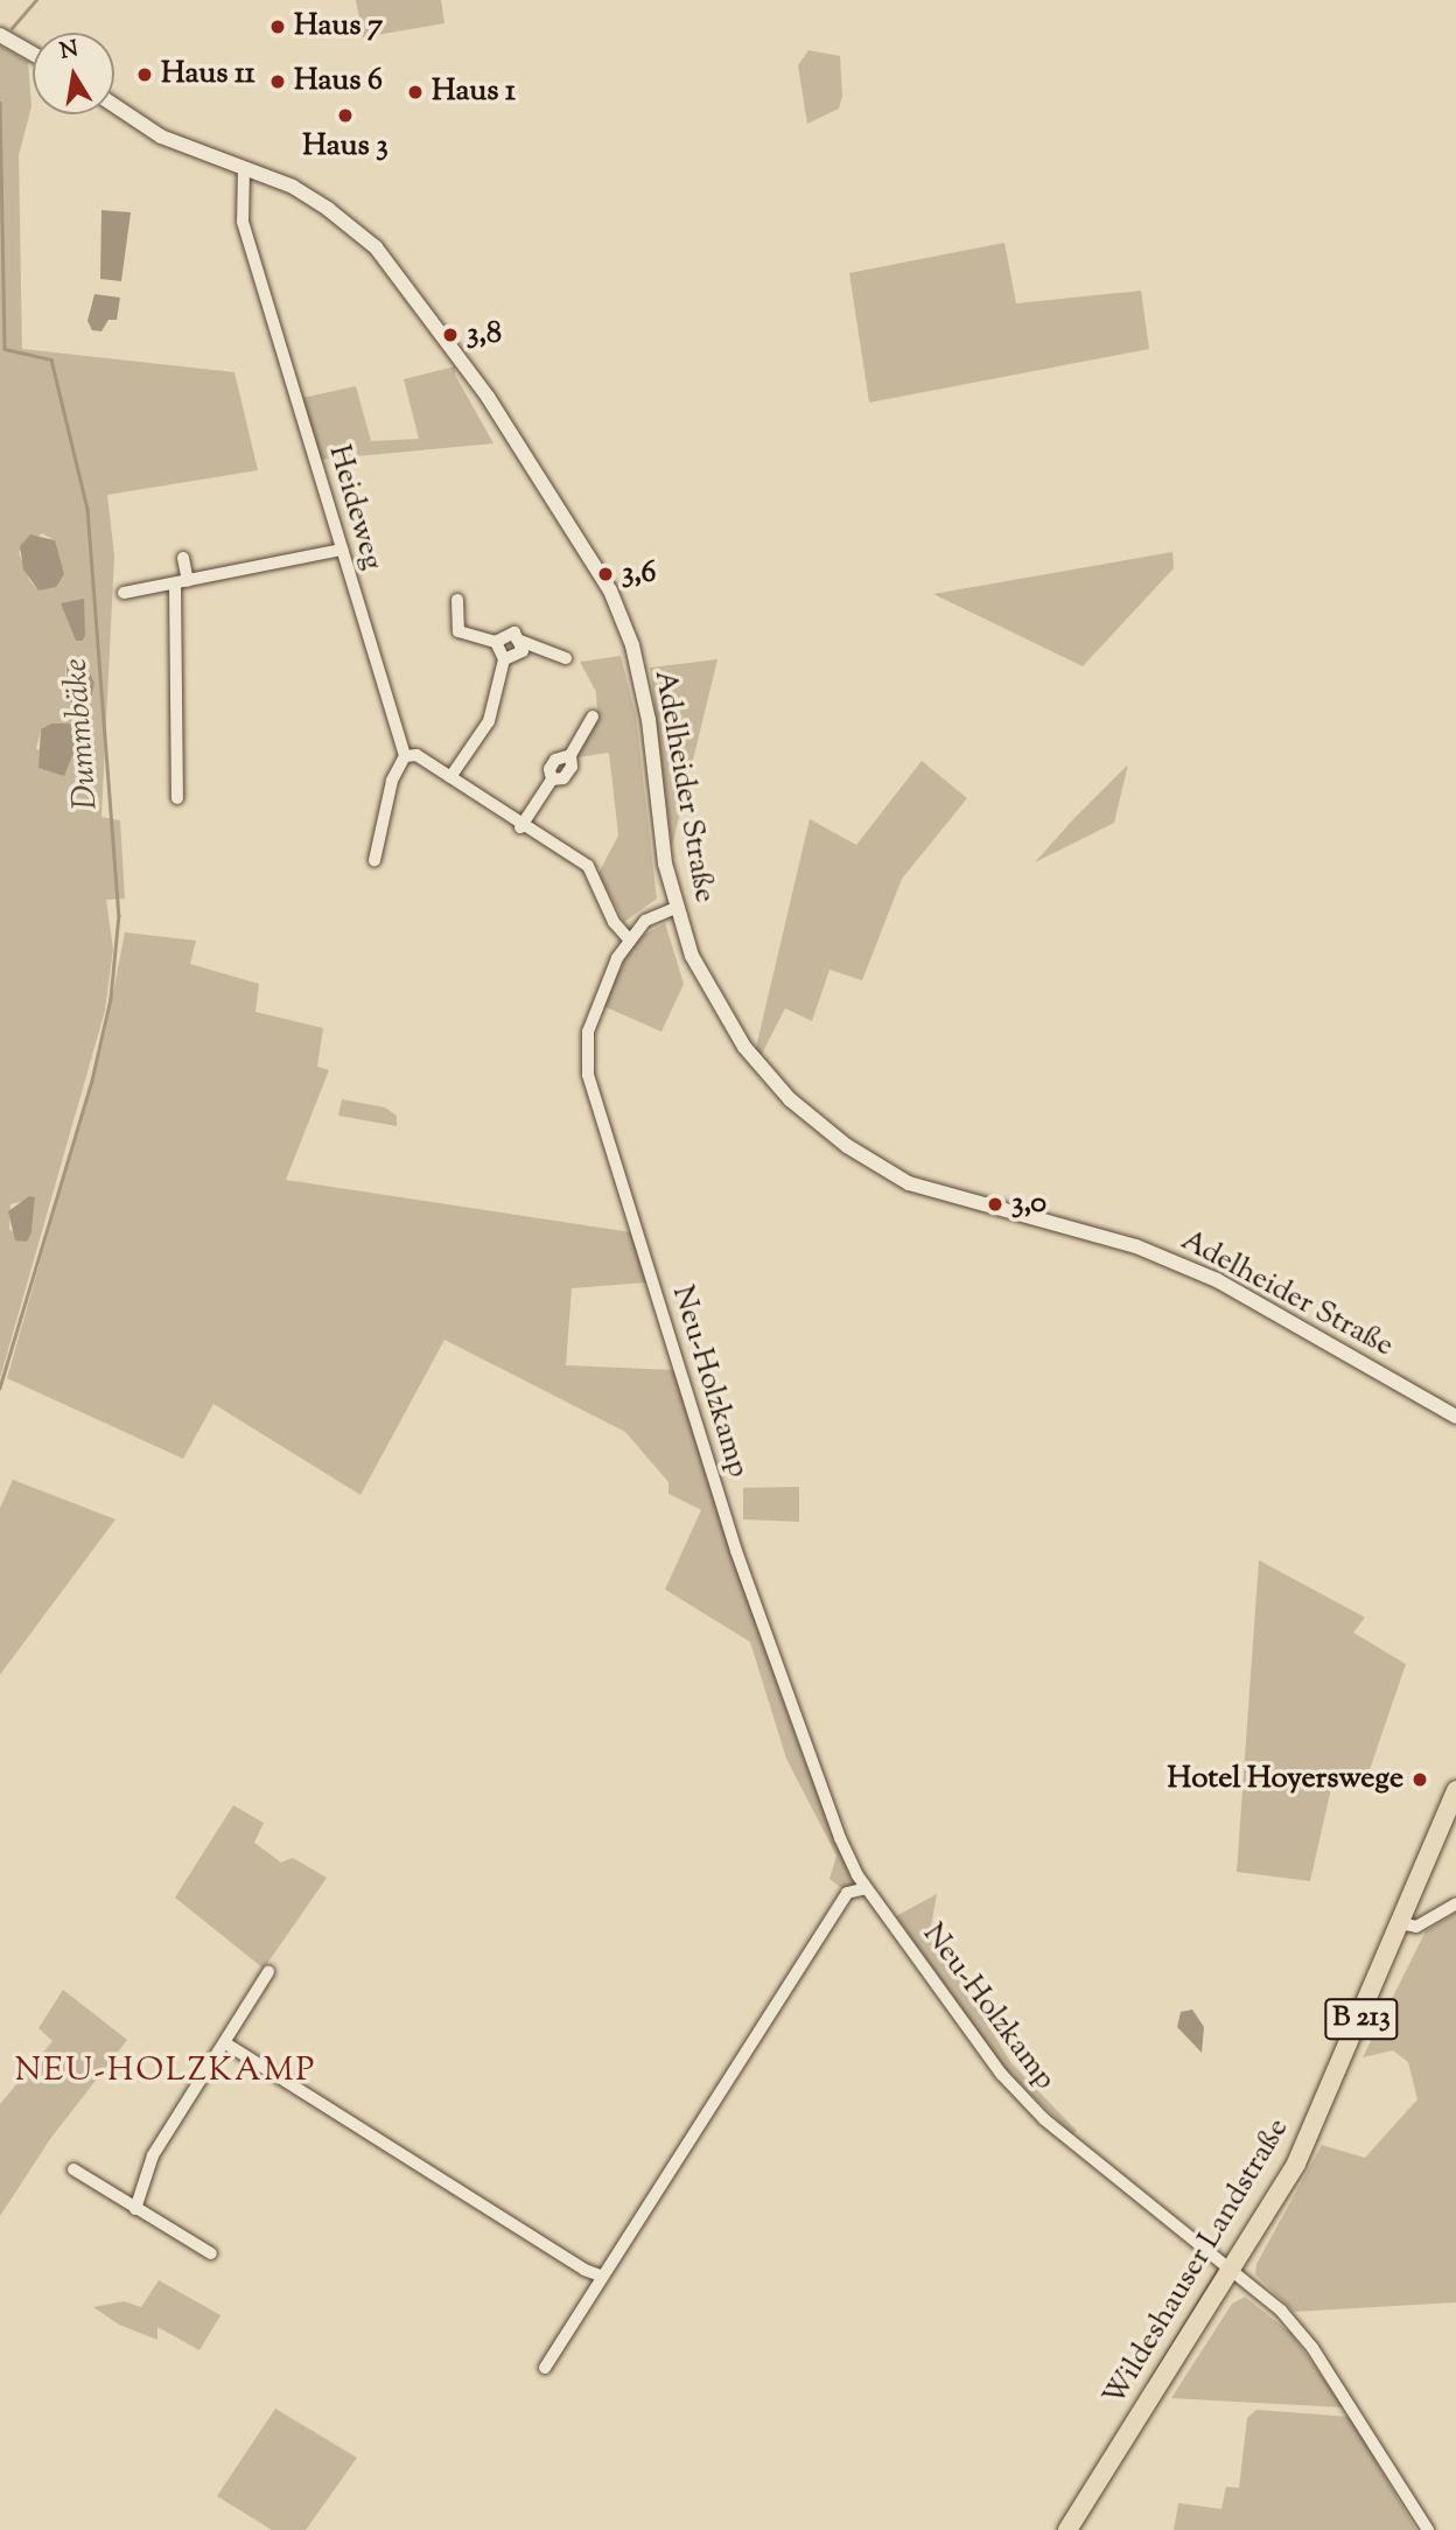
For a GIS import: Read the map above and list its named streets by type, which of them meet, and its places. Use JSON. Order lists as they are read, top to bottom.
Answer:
{
  "streets": {
    "main road": ["B 213", "Wildeshauser Landstraße"],
    "street": ["Heideweg", "Adelheider Straße", "Neu-Holzkamp"]
  },
  "crossings": [
    ["Heideweg", "Adelheider Straße"],
    ["Neu-Holzkamp", "Wildeshauser Landstraße"]
  ],
  "districts": ["NEU-HOLZKAMP"],
  "water": ["Dummbäke"],
  "places": [
    "Haus 7",
    "Haus 11",
    "Haus 6",
    "Haus 1",
    "Haus 3",
    "3,8",
    "3,6",
    "3,0",
    "Hotel Hoyerswege"
  ],
  "north": "top"
}
